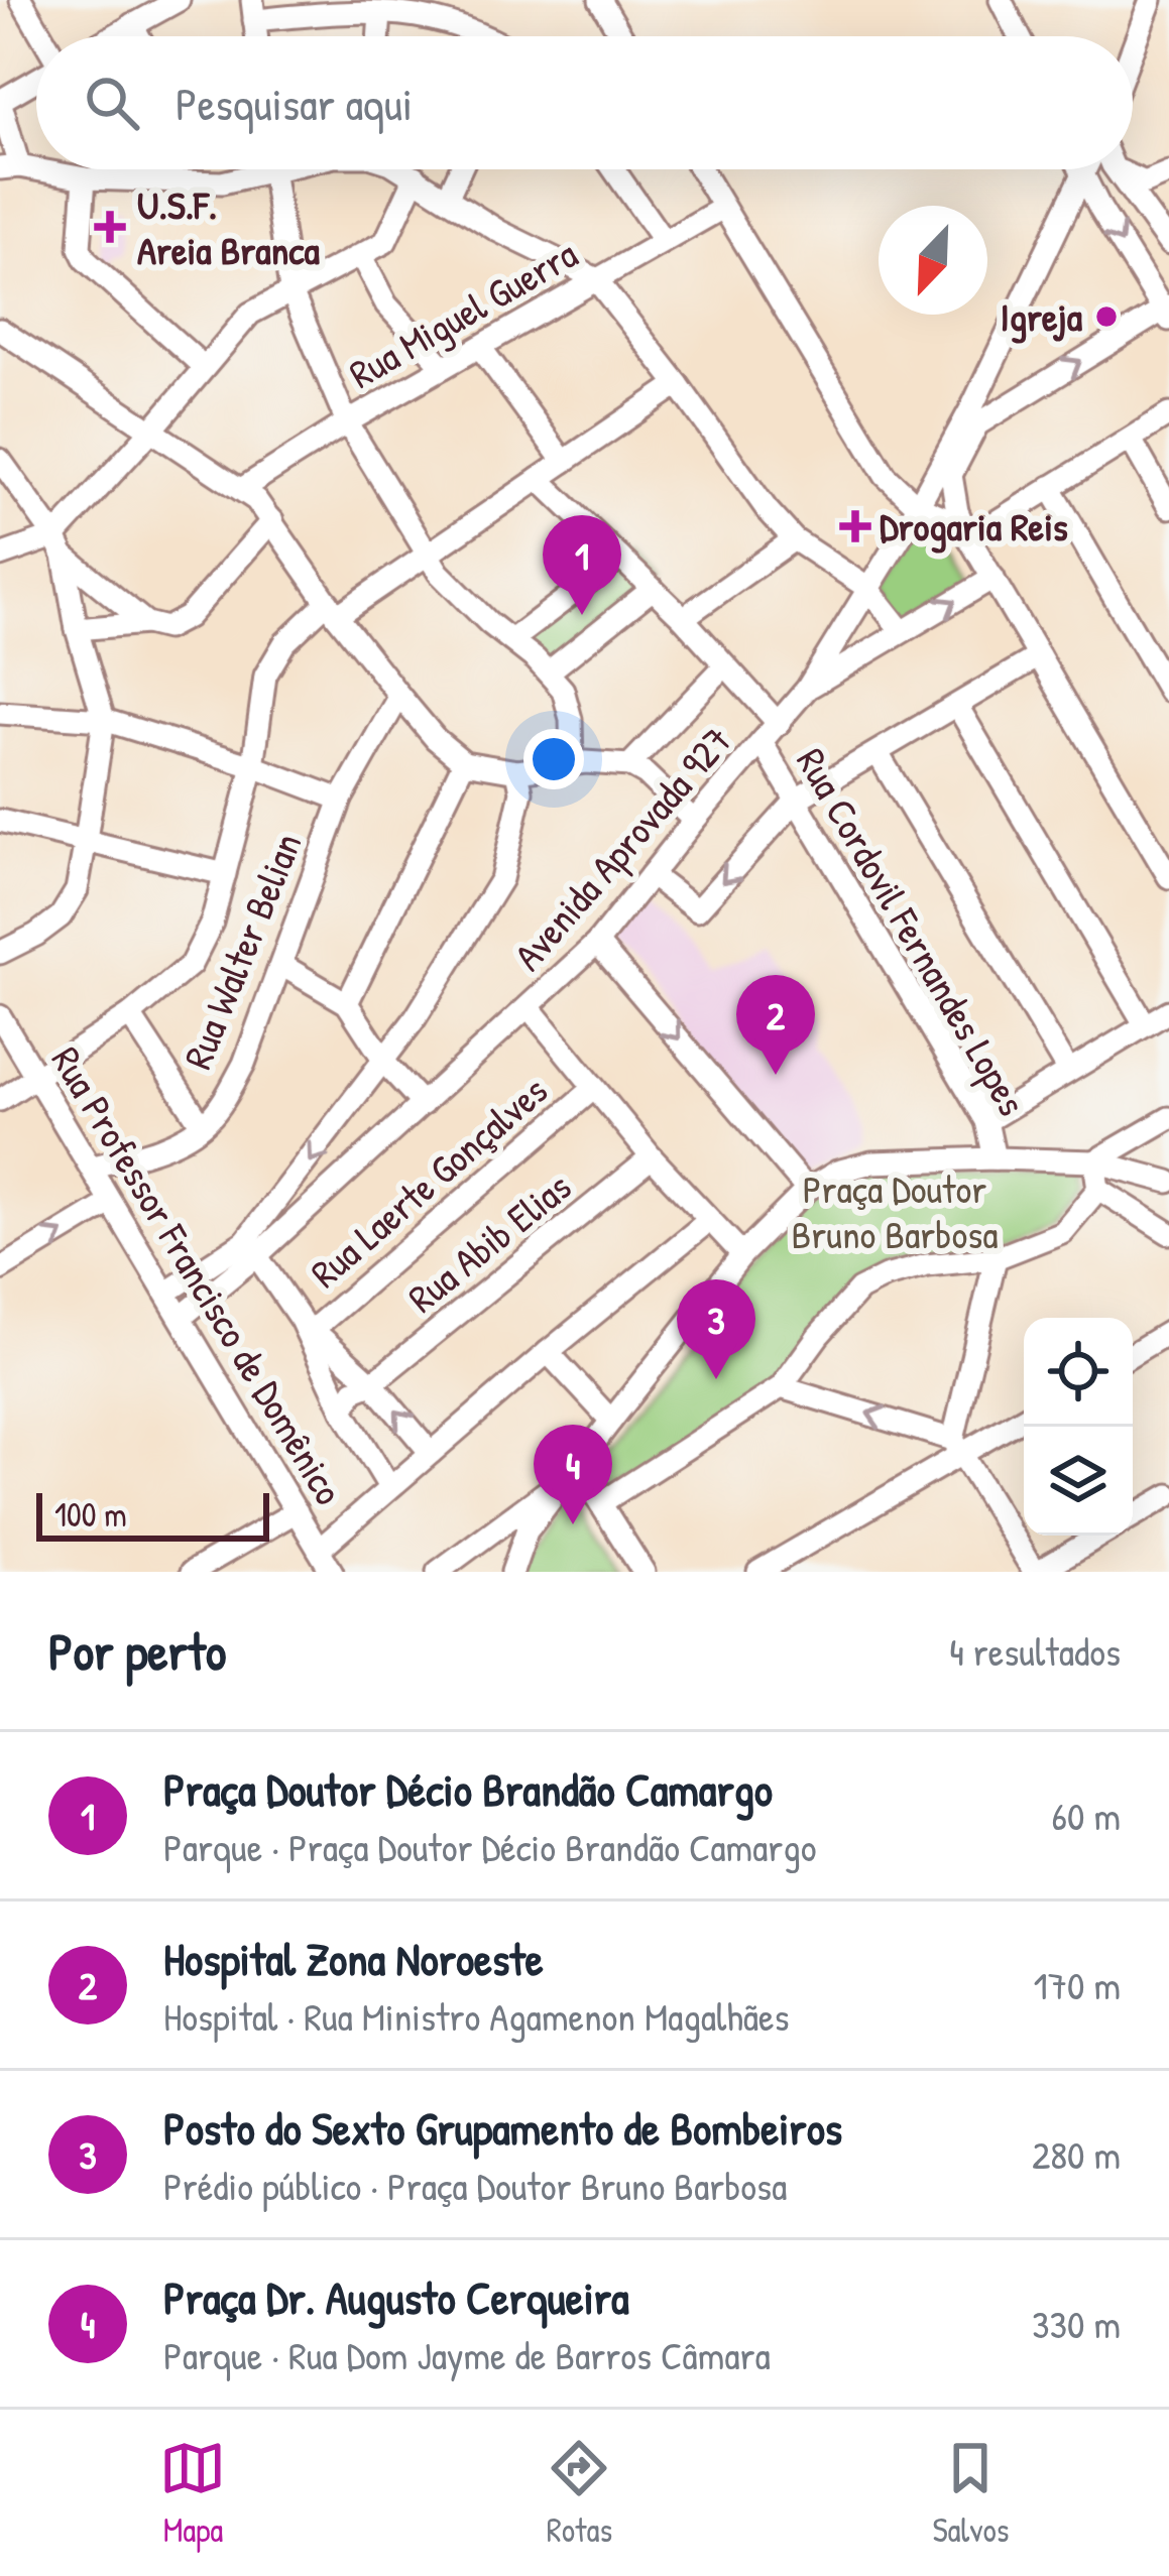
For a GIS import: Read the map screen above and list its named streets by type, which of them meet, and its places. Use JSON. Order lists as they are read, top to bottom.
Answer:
{
  "streets": {
    "street": [
      "Rua Miguel Guerra",
      "Avenida Aprovada 927",
      "Rua Cordovil Fernandes Lopes",
      "Rua Walter Belian",
      "Rua Laerte Gonçalves",
      "Rua Abib Elias",
      "Rua Professor Francisco de Domênico"
    ]
  },
  "crossings": [
    ["Avenida Aprovada 927", "Rua Cordovil Fernandes Lopes"],
    ["Avenida Aprovada 927", "Rua Professor Francisco de Domênico"],
    ["Rua Walter Belian", "Rua Professor Francisco de Domênico"]
  ],
  "parks": ["Praça Doutor Bruno Barbosa"],
  "places": {
    "health": ["U.S.F. Areia Branca", "Drogaria Reis"],
    "other": ["Igreja"]
  },
  "scale_bar": "100 m",
  "north": "bottom left",
  "page": {
    "search": "Pesquisar aqui",
    "pins": [
      "1",
      "2",
      "3",
      "4"
    ],
    "scale": "100 m",
    "heading": ["Por perto", "4 resultados"],
    "list": [
      {
        "mark": "1",
        "name": "Praça Doutor Décio Brandão Camargo",
        "note": "Parque · Praça Doutor Décio Brandão Camargo",
        "value": "60 m"
      },
      {
        "mark": "2",
        "name": "Hospital Zona Noroeste",
        "note": "Hospital · Rua Ministro Agamenon Magalhães",
        "value": "170 m"
      },
      {
        "mark": "3",
        "name": "Posto do Sexto Grupamento de Bombeiros",
        "note": "Prédio público · Praça Doutor Bruno Barbosa",
        "value": "280 m"
      },
      {
        "mark": "4",
        "name": "Praça Dr. Augusto Cerqueira",
        "note": "Parque · Rua Dom Jayme de Barros Câmara",
        "value": "330 m"
      }
    ],
    "nav": ["Mapa", "Rotas", "Salvos"]
  }
}
